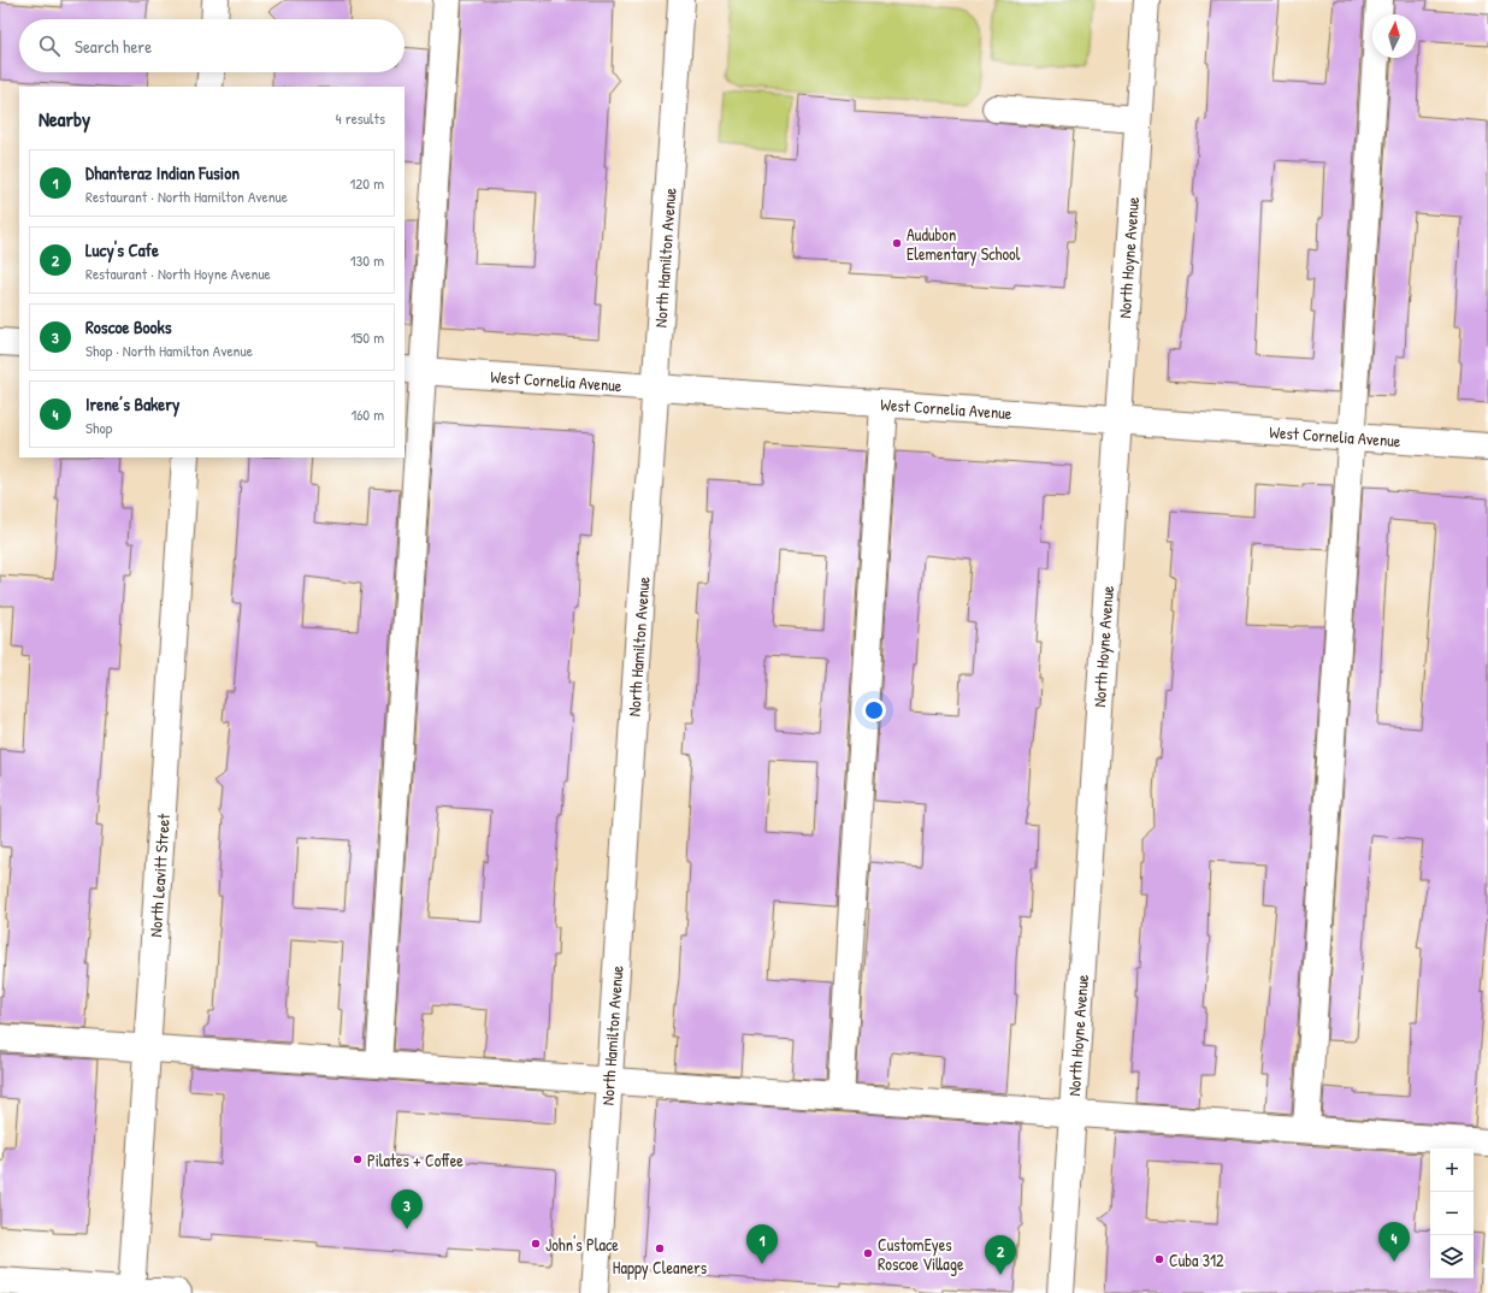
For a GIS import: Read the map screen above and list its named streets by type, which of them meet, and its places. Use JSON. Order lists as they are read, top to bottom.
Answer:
{
  "streets": {
    "street": [
      "North Hamilton Avenue",
      "North Hoyne Avenue",
      "West Cornelia Avenue",
      "North Leavitt Street"
    ]
  },
  "crossings": [
    ["North Hamilton Avenue", "West Cornelia Avenue"],
    ["North Hoyne Avenue", "West Cornelia Avenue"]
  ],
  "places": [
    "Audubon Elementary School",
    "Pilates + Coffee",
    "John's Place",
    "Happy Cleaners",
    "CustomEyes Roscoe Village",
    "Cuba 312"
  ],
  "north": "top",
  "page": {
    "search": "Search here",
    "heading": ["Nearby", "4 results"],
    "list": [
      {
        "mark": "1",
        "name": "Dhanteraz Indian Fusion",
        "note": "Restaurant · North Hamilton Avenue",
        "value": "120 m"
      },
      {
        "mark": "2",
        "name": "Lucy's Cafe",
        "note": "Restaurant · North Hoyne Avenue",
        "value": "130 m"
      },
      {
        "mark": "3",
        "name": "Roscoe Books",
        "note": "Shop · North Hamilton Avenue",
        "value": "150 m"
      },
      {
        "mark": "4",
        "name": "Irene’s Bakery",
        "note": "Shop",
        "value": "160 m"
      }
    ],
    "map_buttons": ["+", "−"],
    "pins": [
      "3",
      "4",
      "1",
      "2"
    ]
  }
}
